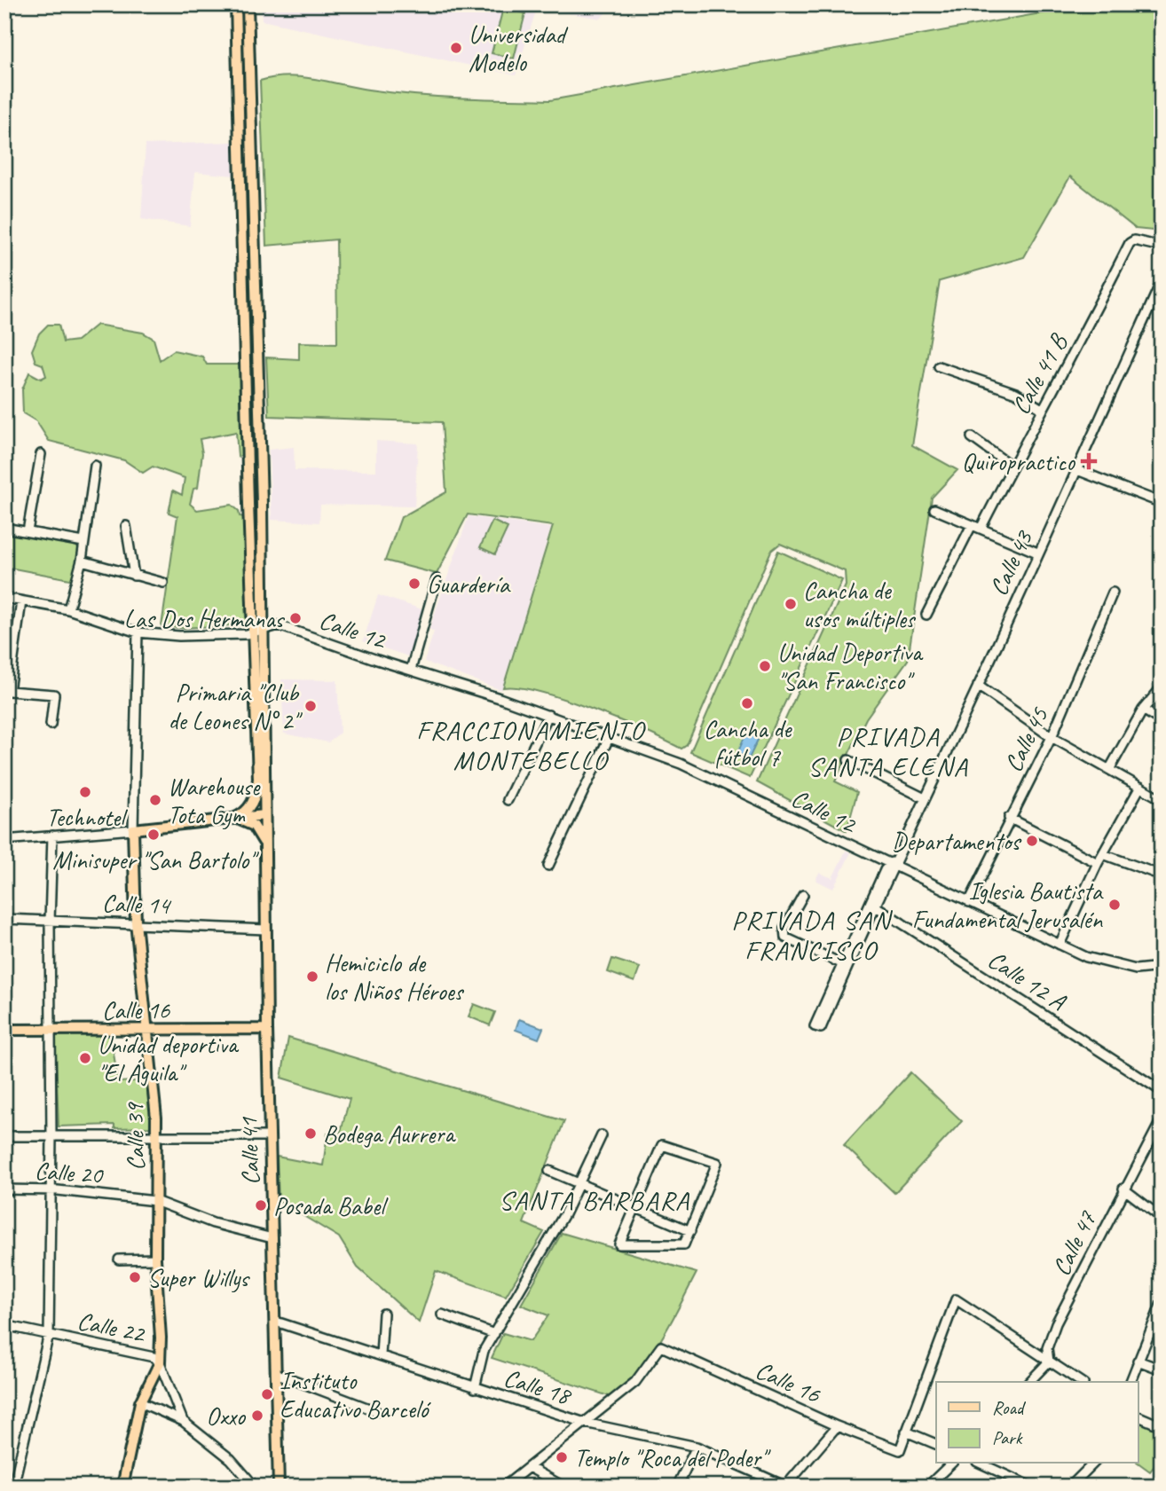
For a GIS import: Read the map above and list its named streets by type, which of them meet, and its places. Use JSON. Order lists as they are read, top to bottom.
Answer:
{
  "streets": {
    "main road": ["Calle 16", "Calle 39", "Calle 41"],
    "street": [
      "Calle 41 B",
      "Calle 43",
      "Calle 12",
      "Calle 45",
      "Calle 14",
      "Calle 12 A",
      "Calle 20",
      "Calle 47",
      "Calle 22",
      "Calle 18"
    ]
  },
  "crossings": [
    ["Calle 43", "Calle 12"],
    ["Calle 43", "Calle 12 A"],
    ["Calle 12", "Calle 45"],
    ["Calle 12", "Calle 39"],
    ["Calle 12", "Calle 41"],
    ["Calle 14", "Calle 39"],
    ["Calle 14", "Calle 41"],
    ["Calle 16", "Calle 39"],
    ["Calle 16", "Calle 41"],
    ["Calle 16", "Calle 18"],
    ["Calle 39", "Calle 20"],
    ["Calle 39", "Calle 22"],
    ["Calle 41", "Calle 20"],
    ["Calle 41", "Calle 18"]
  ],
  "districts": [
    "FRACCIONAMIENTO MONTEBELLO",
    "PRIVADA SANTA ELENA",
    "PRIVADA SAN FRANCISCO",
    "SANTA BARBARA"
  ],
  "places": {
    "other": [
      "Universidad Modelo",
      "Guardería",
      "Cancha de usos múltiples",
      "Las Dos Hermanas",
      "Unidad Deportiva \"San Francisco\"",
      "Cancha de fútbol 7",
      "Primaria \"Club de Leones N° 2\"",
      "Technotel",
      "Warehouse Tota Gym",
      "Minisuper \"San Bartolo\"",
      "Departamentos",
      "Iglesia Bautista Fundamental Jerusalén",
      "Hemiciclo de los Niños Héroes",
      "Unidad deportiva \"El Águila\"",
      "Bodega Aurrera",
      "Posada Babel",
      "Super Willys",
      "Instituto Educativo Barceló",
      "Oxxo",
      "Templo \"Roca del Poder\""
    ],
    "health": ["Quiropractico"]
  },
  "legend": ["Road", "Park"]
}
